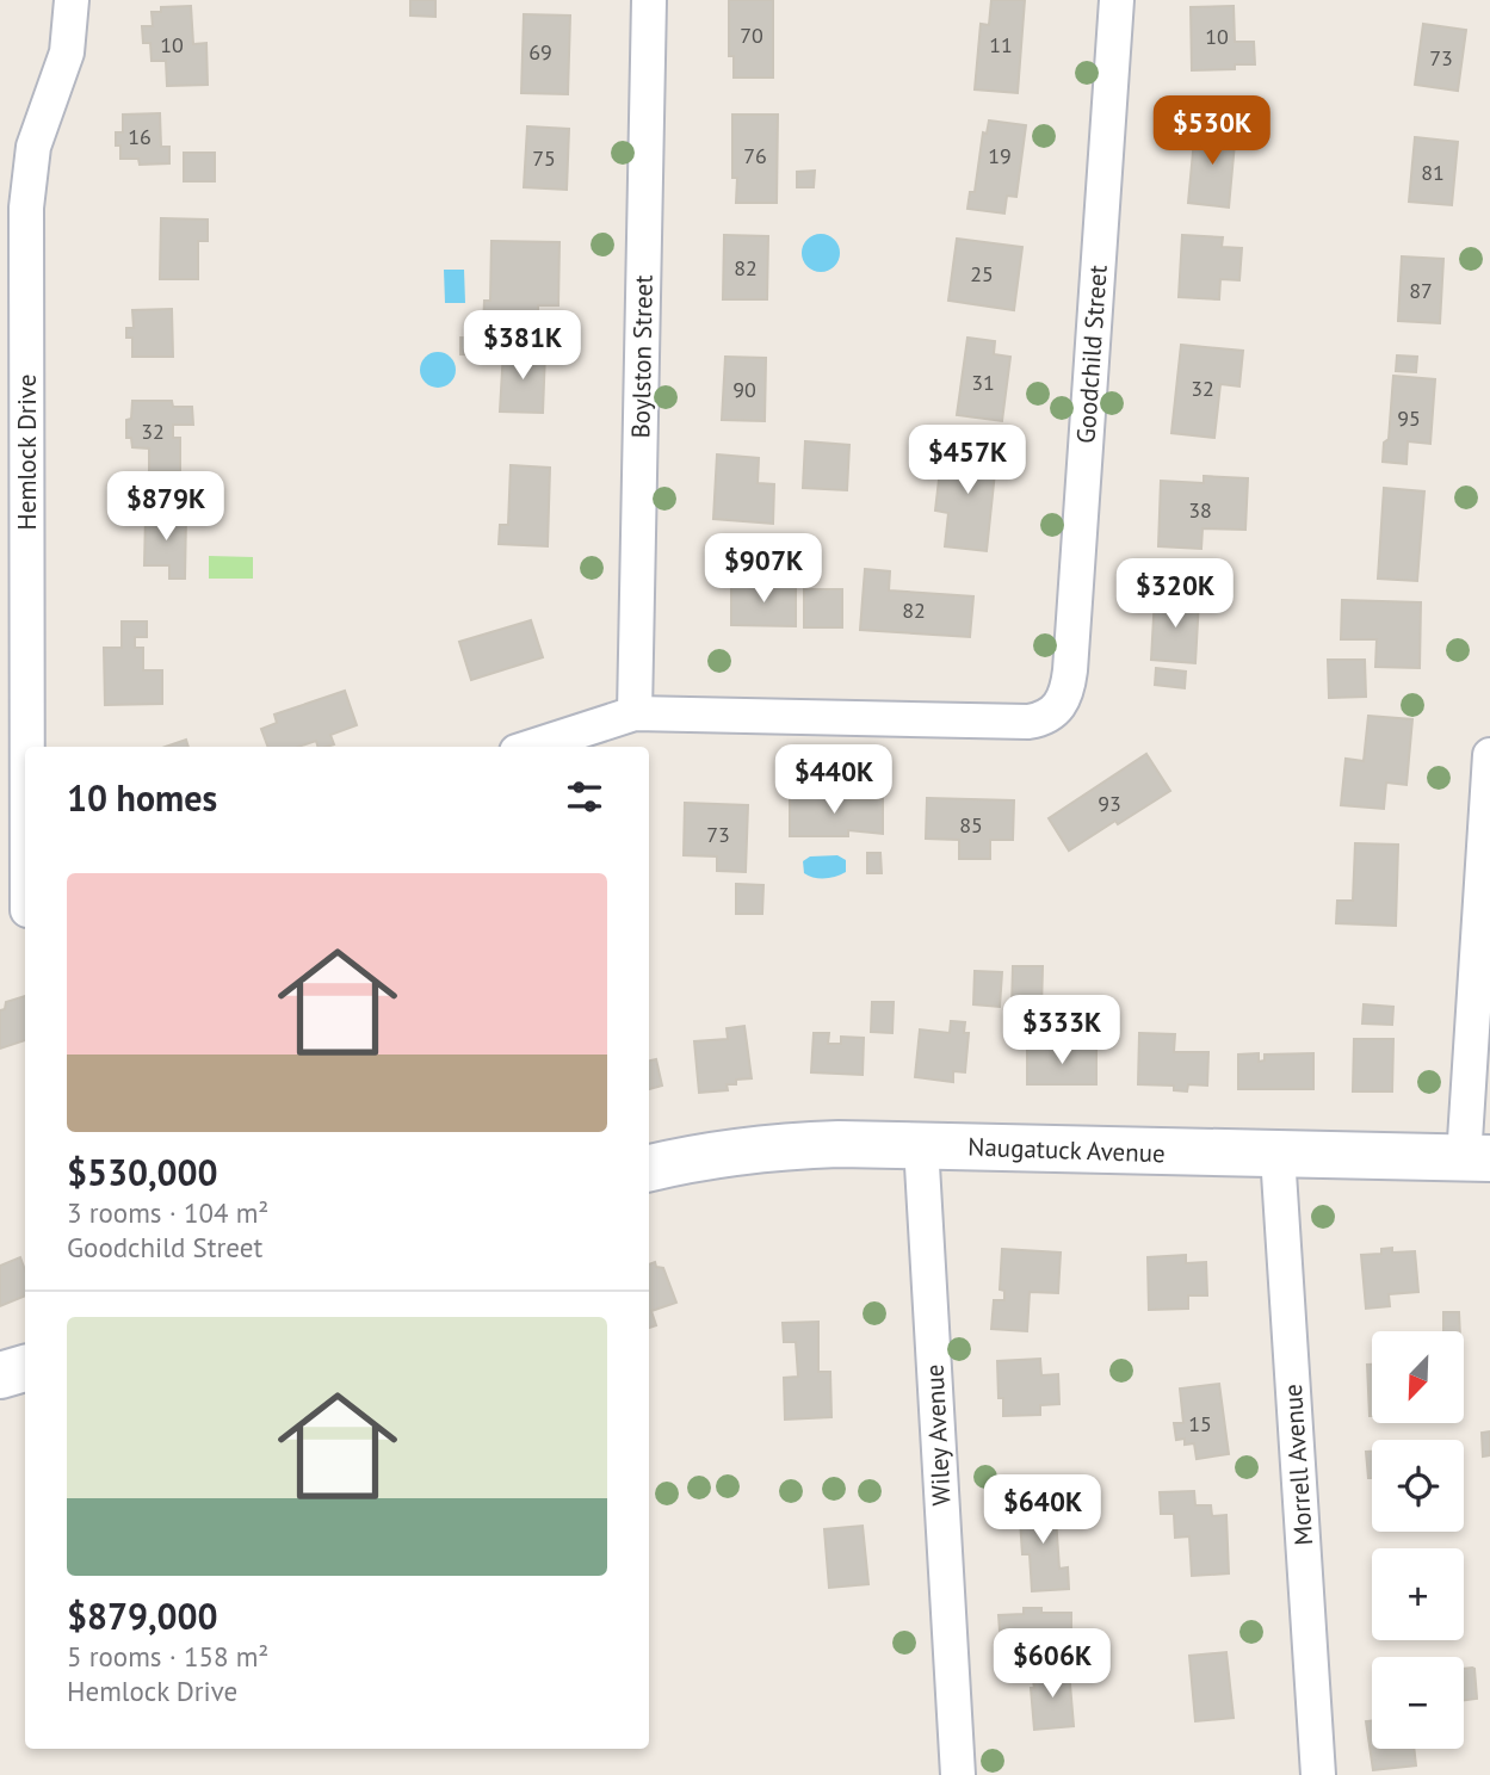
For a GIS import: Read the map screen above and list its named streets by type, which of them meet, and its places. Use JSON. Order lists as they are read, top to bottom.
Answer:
{
  "streets": {
    "main road": ["Naugatuck Avenue"],
    "street": [
      "Goodchild Street",
      "Boylston Street",
      "Hemlock Drive",
      "Wiley Avenue",
      "Morrell Avenue"
    ]
  },
  "crossings": [
    ["Goodchild Street", "Boylston Street"],
    ["Naugatuck Avenue", "Wiley Avenue"],
    ["Naugatuck Avenue", "Morrell Avenue"]
  ],
  "house_numbers": [
    "70",
    "10",
    "10",
    "11",
    "69",
    "73",
    "16",
    "76",
    "19",
    "75",
    "81",
    "82",
    "25",
    "87",
    "31",
    "32",
    "90",
    "95",
    "32",
    "38",
    "82",
    "93",
    "85",
    "73",
    "15"
  ],
  "north": "bottom left",
  "page": {
    "price": [
      "$530K",
      "$381K",
      "$457K",
      "$879K",
      "$907K",
      "$320K",
      "$440K",
      "$333K",
      "$640K",
      "$606K"
    ],
    "heading": "10 homes",
    "list": [
      {
        "name": "$530,000",
        "note": "3 rooms · 104 m² · Goodchild Street"
      },
      {
        "name": "$879,000",
        "note": "5 rooms · 158 m² · Hemlock Drive"
      }
    ],
    "map_buttons": ["+", "−"]
  }
}
